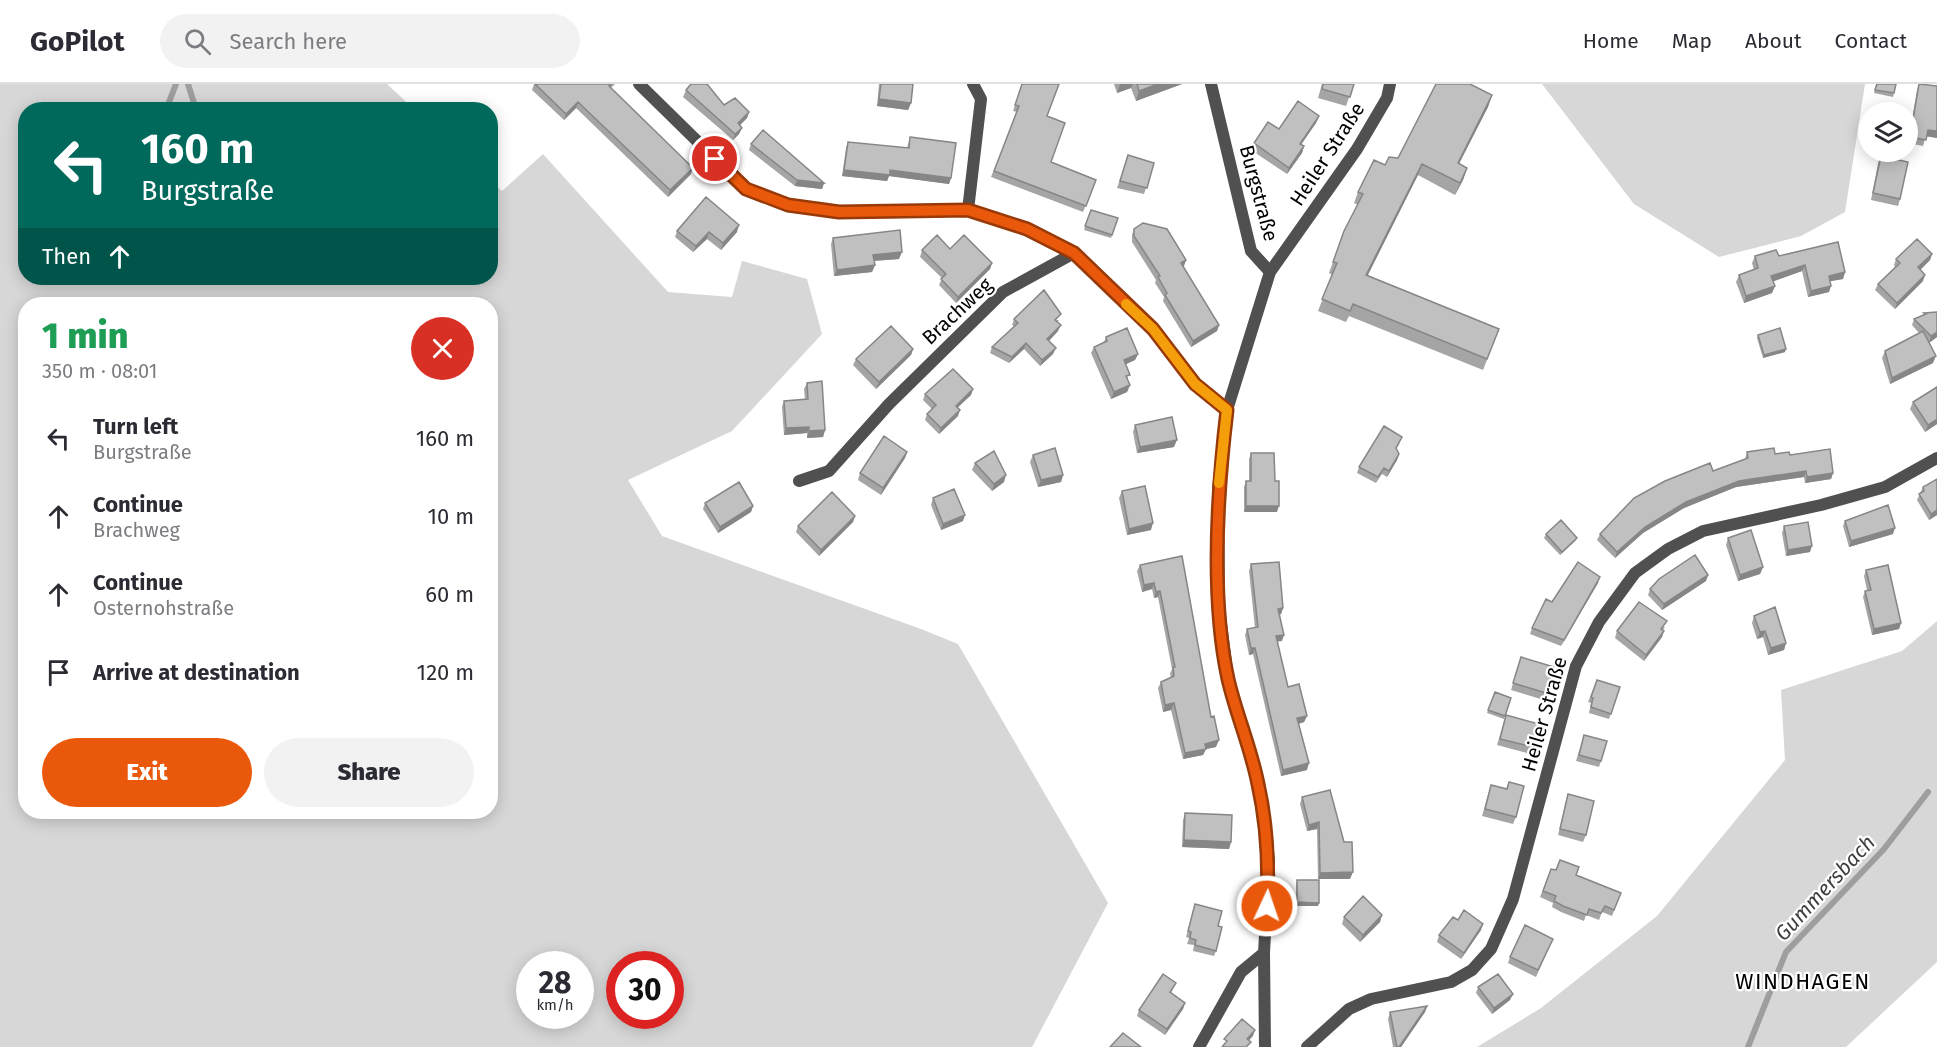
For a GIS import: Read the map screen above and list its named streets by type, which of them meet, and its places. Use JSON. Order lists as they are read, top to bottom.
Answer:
{
  "streets": {
    "street": ["Heiler Straße", "Burgstraße", "Brachweg"]
  },
  "crossings": [
    ["Heiler Straße", "Burgstraße"]
  ],
  "districts": ["WINDHAGEN"],
  "water": ["Gummersbach"],
  "page": {
    "header": "GoPilot",
    "search": "Search here",
    "nav": [
      "Home",
      "Map",
      "About",
      "Contact"
    ],
    "turn": ["160 m", "Burgstraße"],
    "then": "Then",
    "heading": ["1 min", "350 m · 08:01"],
    "list": [
      {
        "name": "Turn left",
        "note": "Burgstraße",
        "value": "160 m"
      },
      {
        "name": "Continue",
        "note": "Brachweg",
        "value": "10 m"
      },
      {
        "name": "Continue",
        "note": "Osternohstraße",
        "value": "60 m"
      },
      {
        "name": "Arrive at destination",
        "value": "120 m"
      }
    ],
    "buttons": ["Exit", "Share"],
    "speed": "28 km/h",
    "limit": "30"
  }
}
